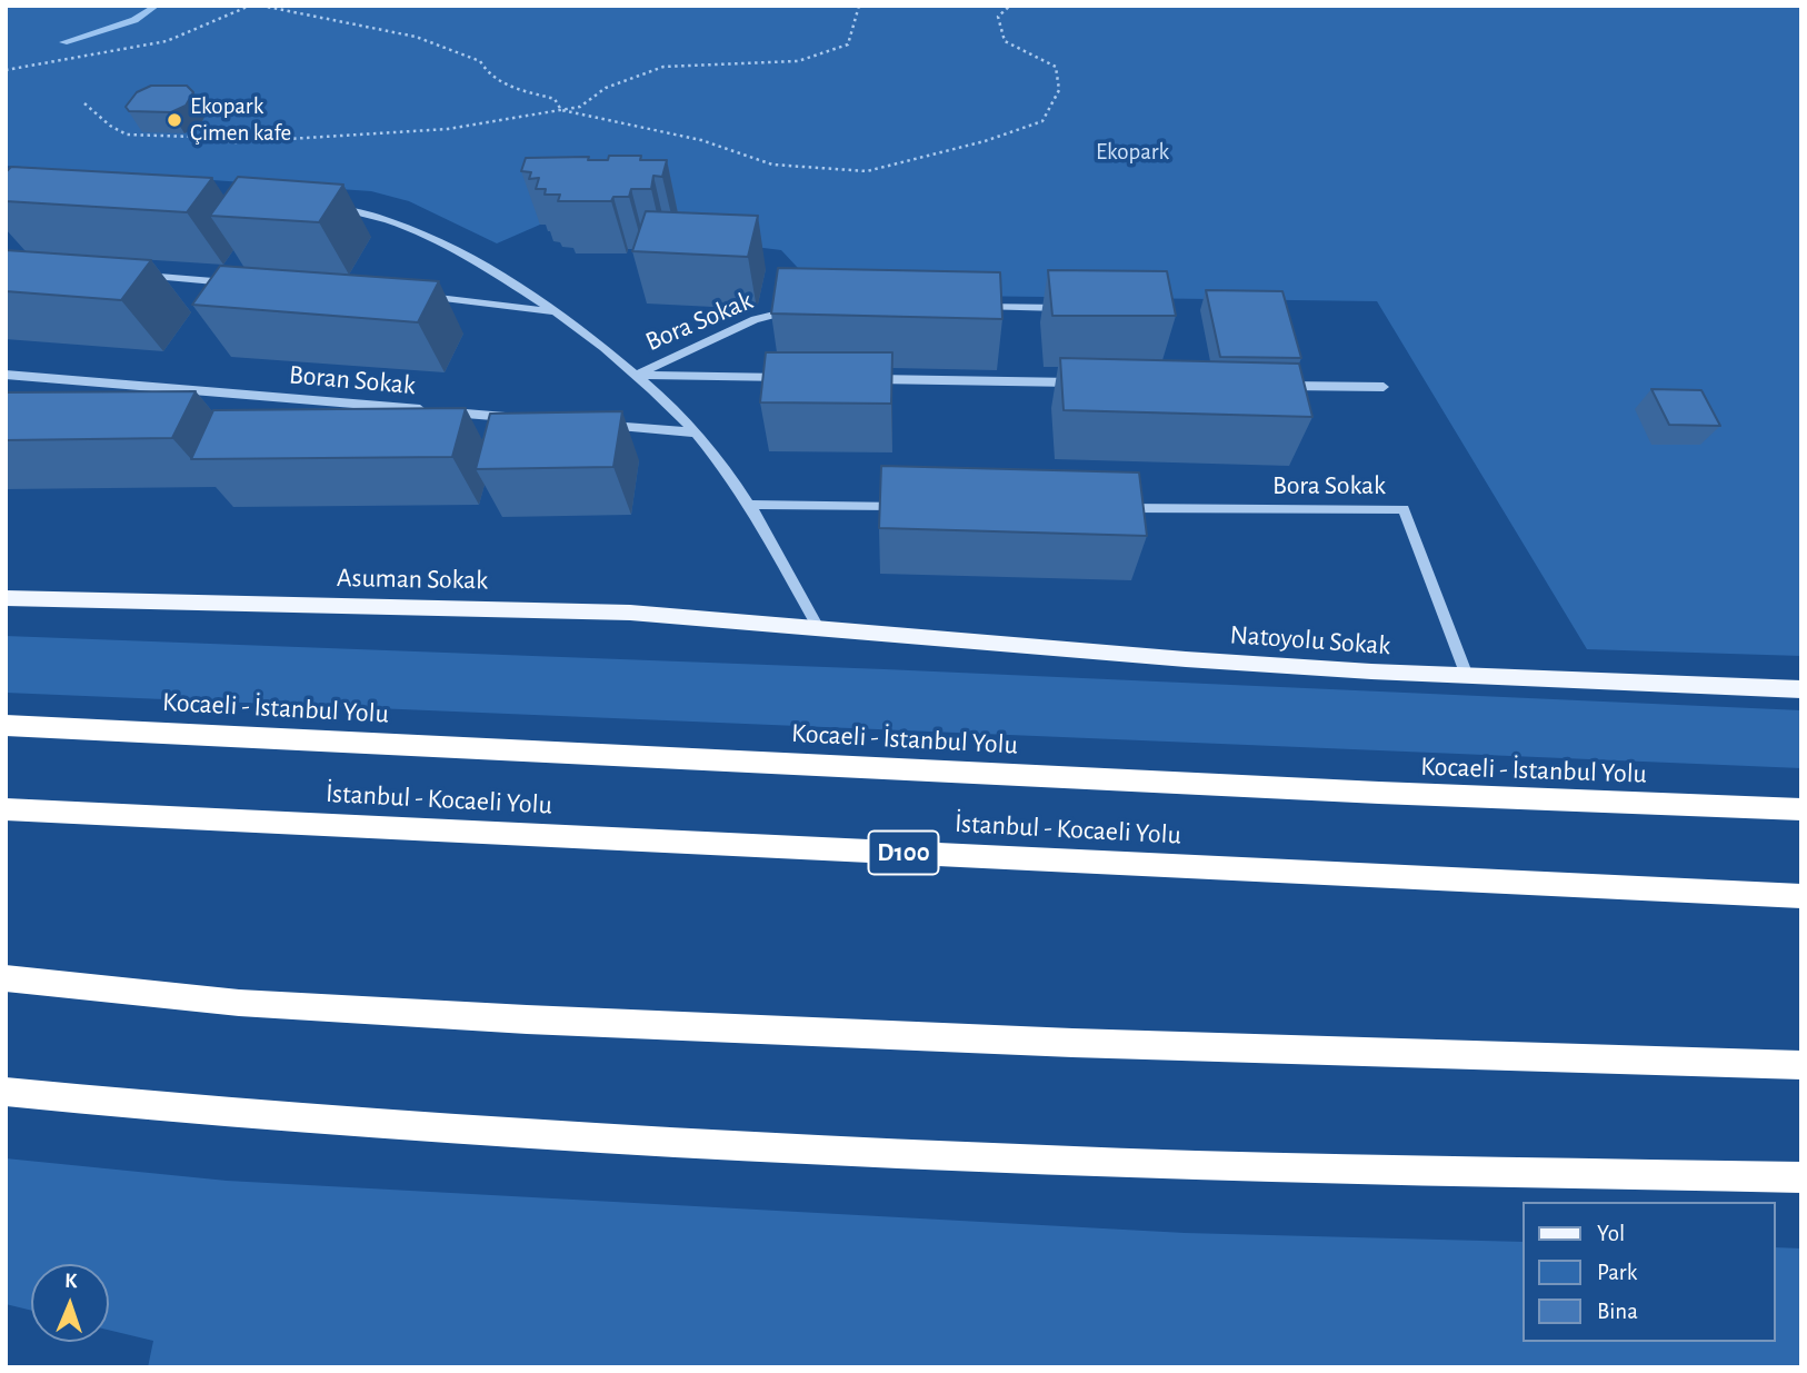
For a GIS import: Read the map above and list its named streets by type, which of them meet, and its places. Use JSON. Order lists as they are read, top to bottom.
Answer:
{
  "streets": {
    "highway": ["Kocaeli - İstanbul Yolu", "İstanbul - Kocaeli Yolu", "D100"],
    "main road": ["Asuman Sokak", "Natoyolu Sokak"],
    "street": ["Bora Sokak", "Boran Sokak"]
  },
  "crossings": [
    ["Bora Sokak", "Natoyolu Sokak"],
    ["Asuman Sokak", "Natoyolu Sokak"]
  ],
  "parks": ["Ekopark"],
  "places": ["Ekopark Çimen kafe"],
  "legend": ["Yol", "Park", "Bina"],
  "north": "top"
}
